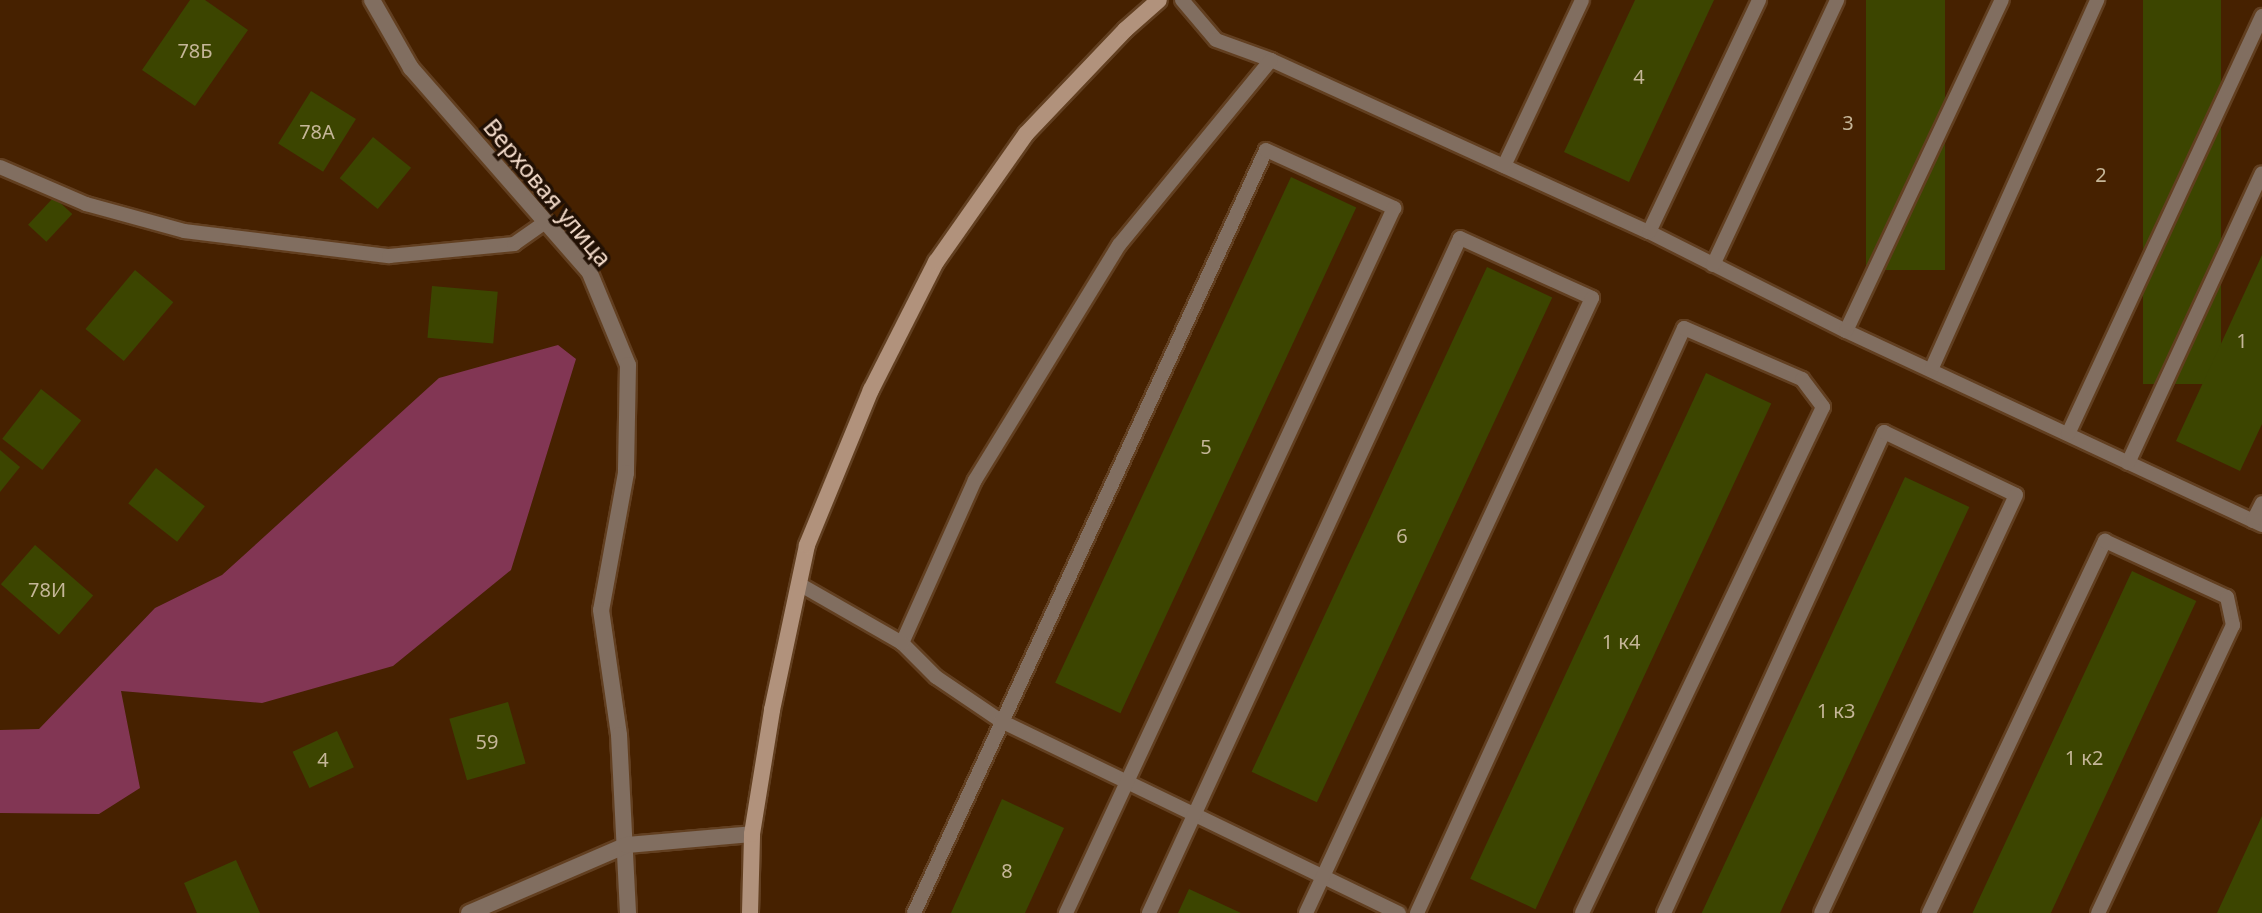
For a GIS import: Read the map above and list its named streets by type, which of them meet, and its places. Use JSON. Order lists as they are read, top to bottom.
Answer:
{
  "streets": {
    "street": ["Верховая улица"]
  },
  "house_numbers": [
    "78Б",
    "4",
    "3",
    "78А",
    "2",
    "1",
    "5",
    "6",
    "78И",
    "1 к4",
    "1 к3",
    "59",
    "1 к2",
    "4",
    "8"
  ]
}
